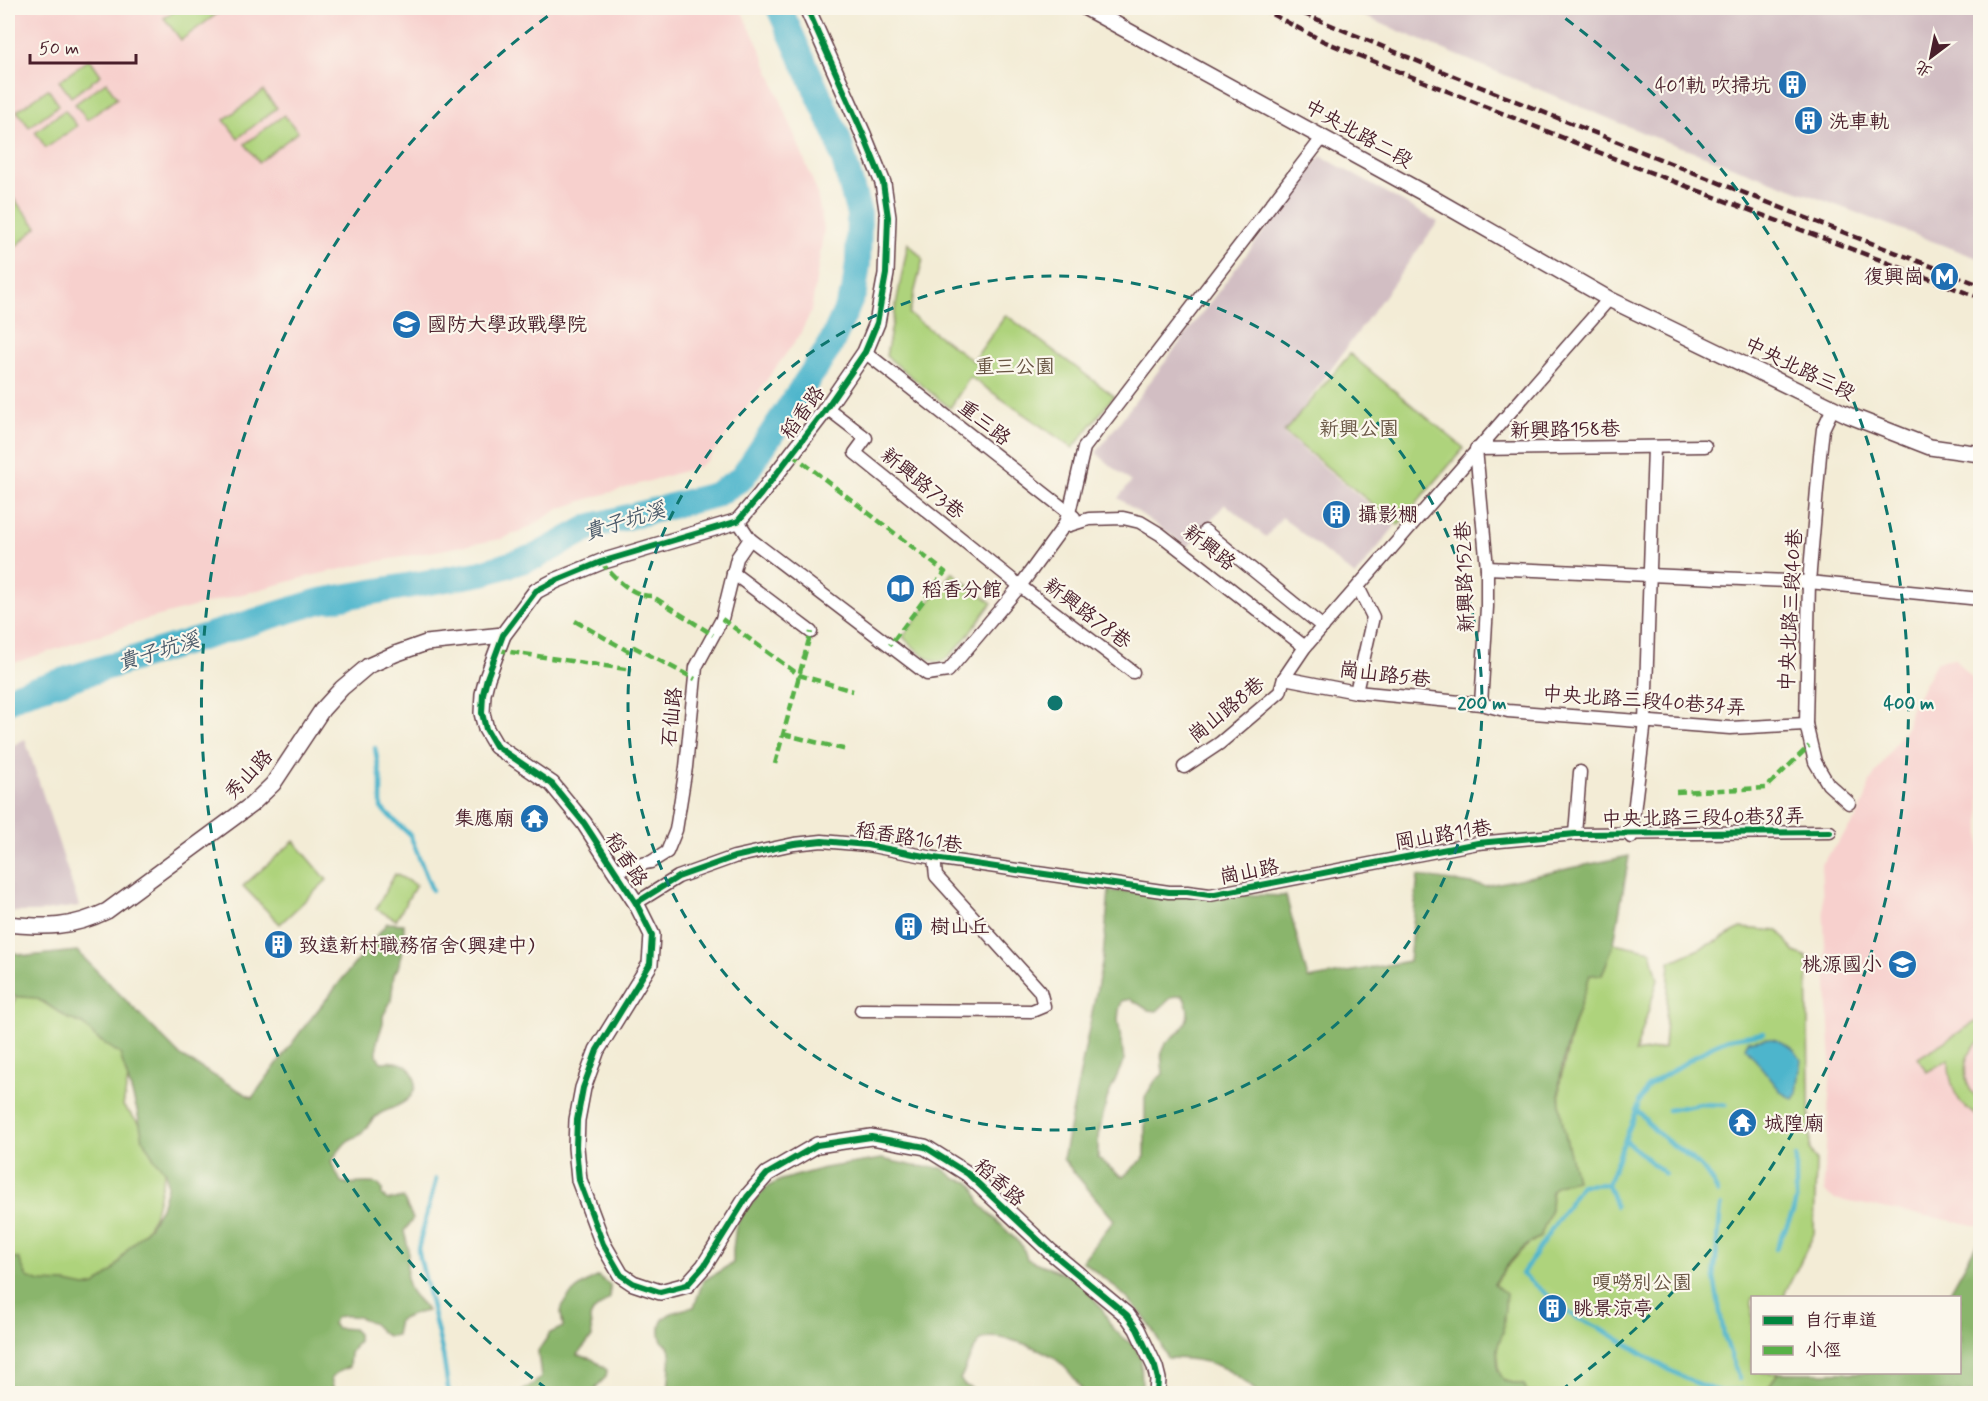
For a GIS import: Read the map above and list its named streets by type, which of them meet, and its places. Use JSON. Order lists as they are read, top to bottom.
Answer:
{
  "streets": {
    "street": [
      "中央北路二段",
      "中央北路三段",
      "稻香路",
      "重三路",
      "新興路158巷",
      "新興路73巷",
      "新興路",
      "新興路152巷",
      "中央北路三段40巷",
      "新興路78巷",
      "崗山路5巷",
      "中央北路三段40巷34弄",
      "崗山路8巷",
      "石仙路",
      "秀山路",
      "中央北路三段40巷38弄",
      "岡山路11巷",
      "稻香路161巷",
      "崗山路"
    ]
  },
  "crossings": [
    ["中央北路二段", "中央北路三段"],
    ["中央北路三段", "中央北路三段40巷"],
    ["稻香路", "重三路"],
    ["稻香路", "新興路73巷"],
    ["稻香路", "石仙路"],
    ["稻香路", "秀山路"],
    ["稻香路", "稻香路161巷"],
    ["重三路", "新興路"],
    ["新興路158巷", "新興路152巷"],
    ["新興路73巷", "新興路78巷"],
    ["新興路", "崗山路8巷"],
    ["新興路152巷", "崗山路5巷"],
    ["新興路152巷", "中央北路三段40巷34弄"],
    ["中央北路三段40巷", "中央北路三段40巷34弄"],
    ["崗山路5巷", "中央北路三段40巷34弄"],
    ["崗山路5巷", "崗山路8巷"],
    ["中央北路三段40巷38弄", "岡山路11巷"],
    ["岡山路11巷", "崗山路"],
    ["稻香路161巷", "崗山路"]
  ],
  "water": ["貴子坑溪"],
  "parks": ["重三公園", "新興公園", "嗄嘮別公園"],
  "places": {
    "building": [
      "401軌 吹掃坑",
      "洗車軌",
      "攝影棚",
      "樹山丘",
      "致遠新村職務宿舍(興建中)",
      "眺景涼亭"
    ],
    "metro station": ["復興崗"],
    "school or university": ["國防大學政戰學院", "桃源國小"],
    "library": ["稻香分館"],
    "temple": ["集應廟", "城隍廟"]
  },
  "legend": ["自行車道", "小徑"],
  "scale_bar": "50 m",
  "north": "bottom left",
  "rings": ["200 m", "400 m"]
}
